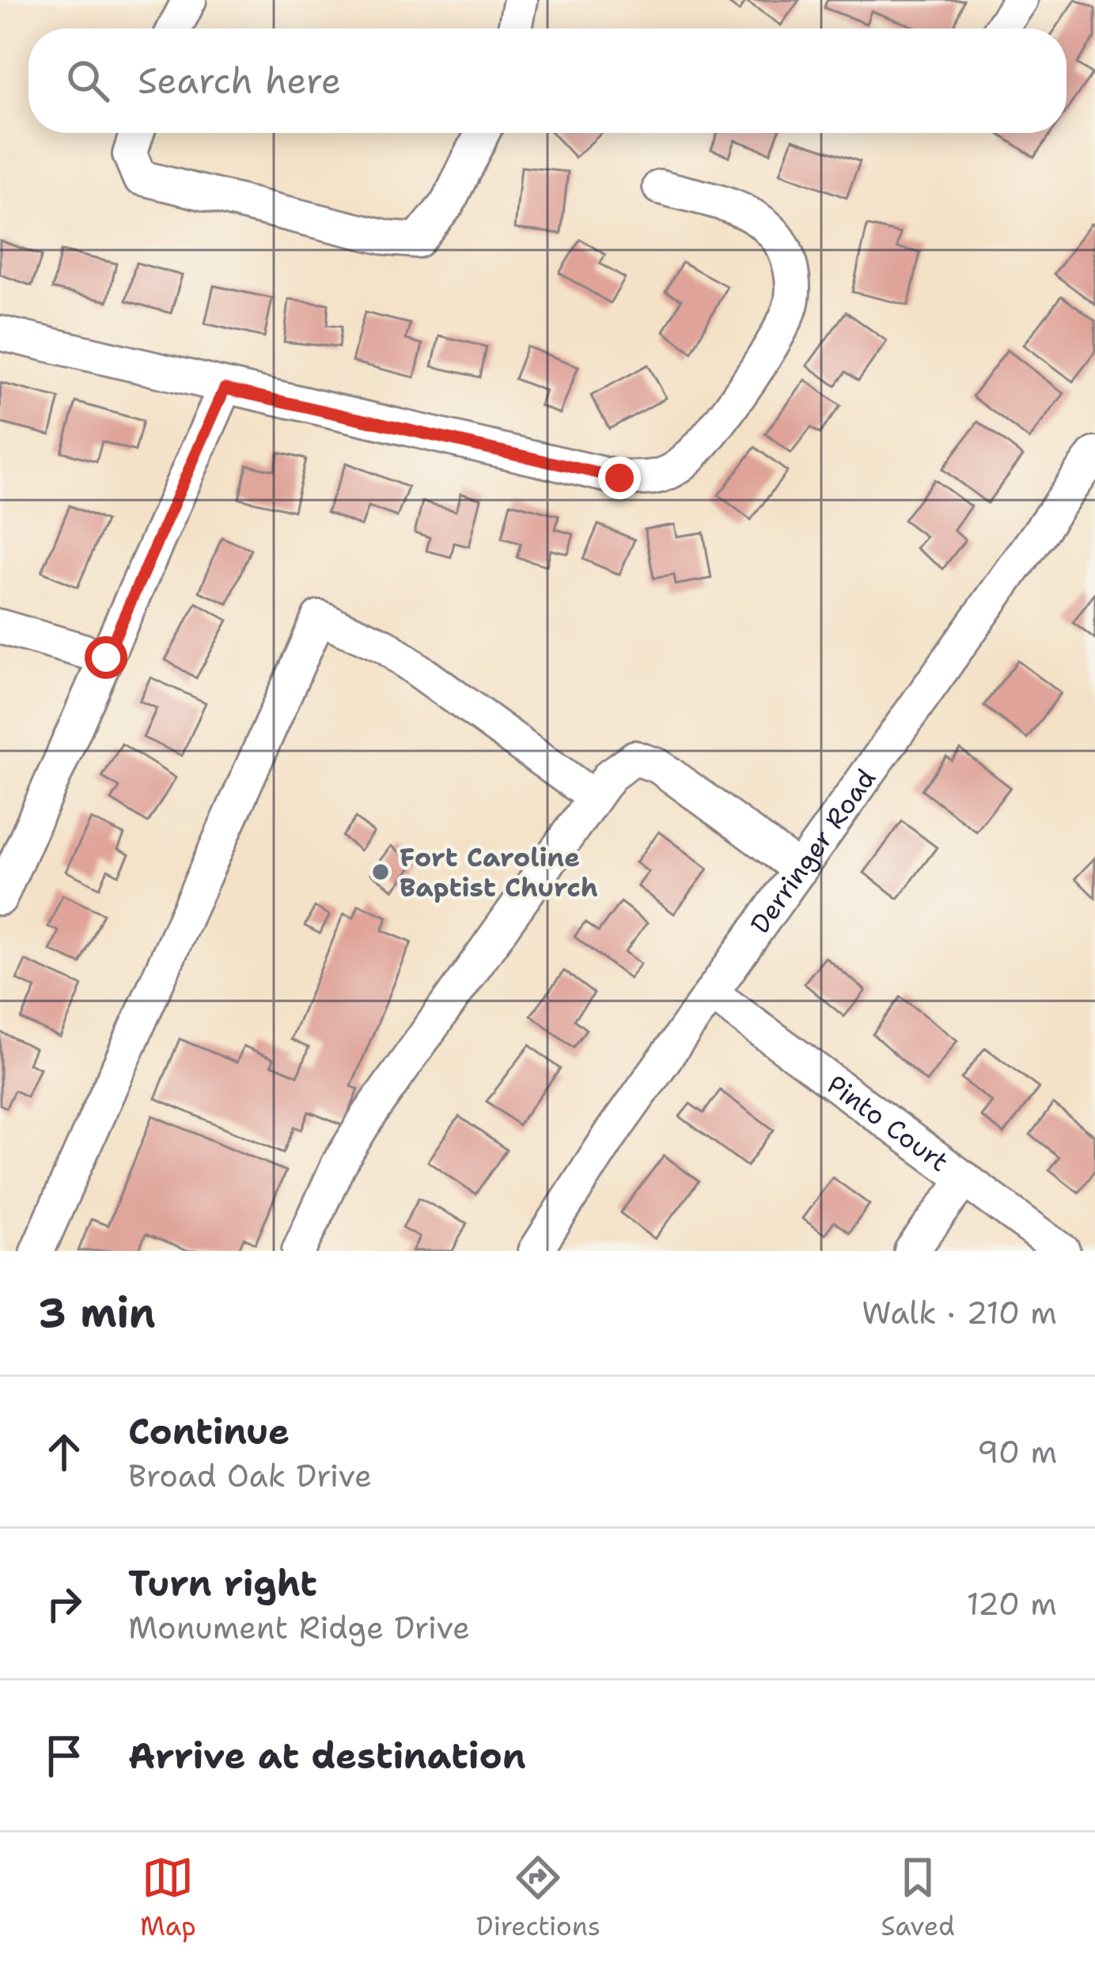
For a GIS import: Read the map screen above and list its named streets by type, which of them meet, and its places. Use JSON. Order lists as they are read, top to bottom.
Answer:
{
  "streets": {
    "street": ["Derringer Road", "Pinto Court"]
  },
  "crossings": [
    ["Derringer Road", "Pinto Court"]
  ],
  "places": ["Fort Caroline Baptist Church"],
  "page": {
    "search": "Search here",
    "heading": ["3 min", "Walk · 210 m"],
    "list": [
      ["Continue", "Broad Oak Drive", "90 m"],
      ["Turn right", "Monument Ridge Drive", "120 m"],
      "Arrive at destination"
    ],
    "nav": ["Map", "Directions", "Saved"]
  }
}
